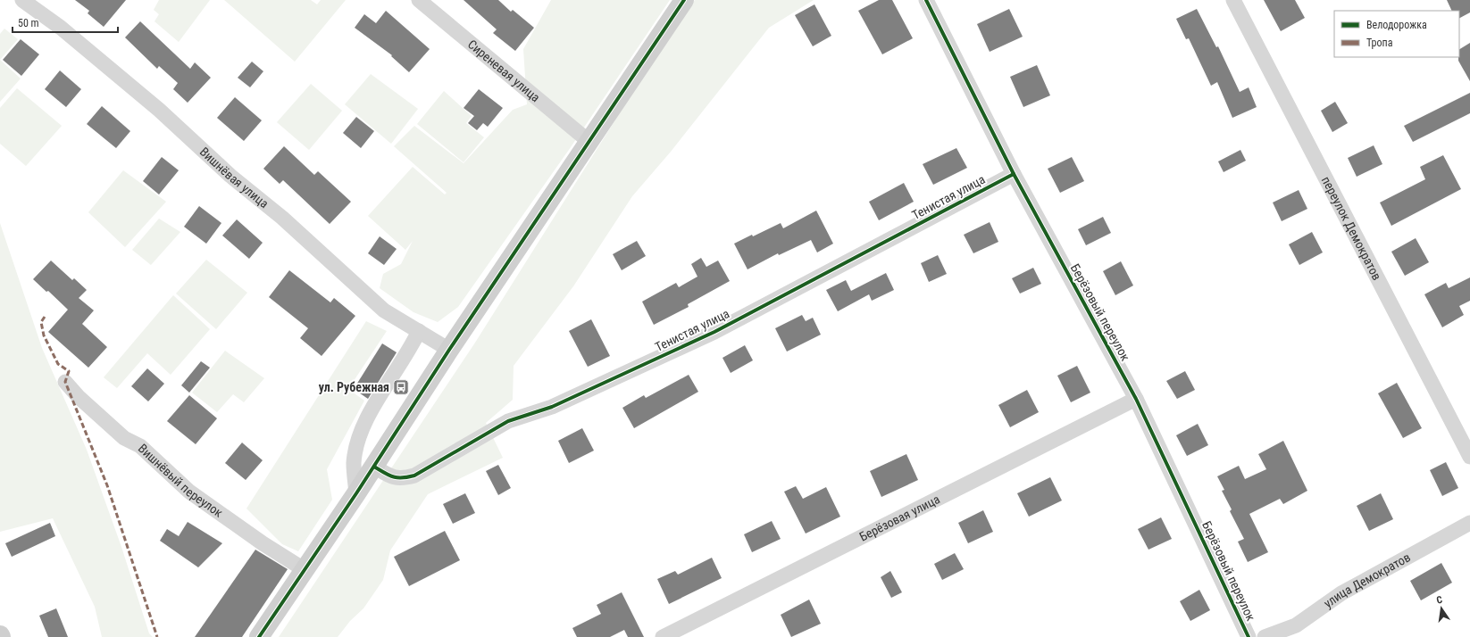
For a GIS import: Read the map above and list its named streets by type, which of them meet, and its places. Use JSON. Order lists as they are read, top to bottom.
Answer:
{
  "streets": {
    "street": [
      "Сиреневая улица",
      "Вишнёвая улица",
      "Тенистая улица",
      "переулок Демократов",
      "Берёзовый переулок",
      "Вишнёвый переулок",
      "Берёзовая улица",
      "улица Демократов"
    ]
  },
  "crossings": [
    ["Тенистая улица", "Берёзовый переулок"],
    ["Берёзовый переулок", "Берёзовая улица"]
  ],
  "places": {
    "bus stop": ["ул. Рубежная"]
  },
  "legend": ["Велодорожка", "Тропа"],
  "scale_bar": "50 m",
  "north": "top"
}
